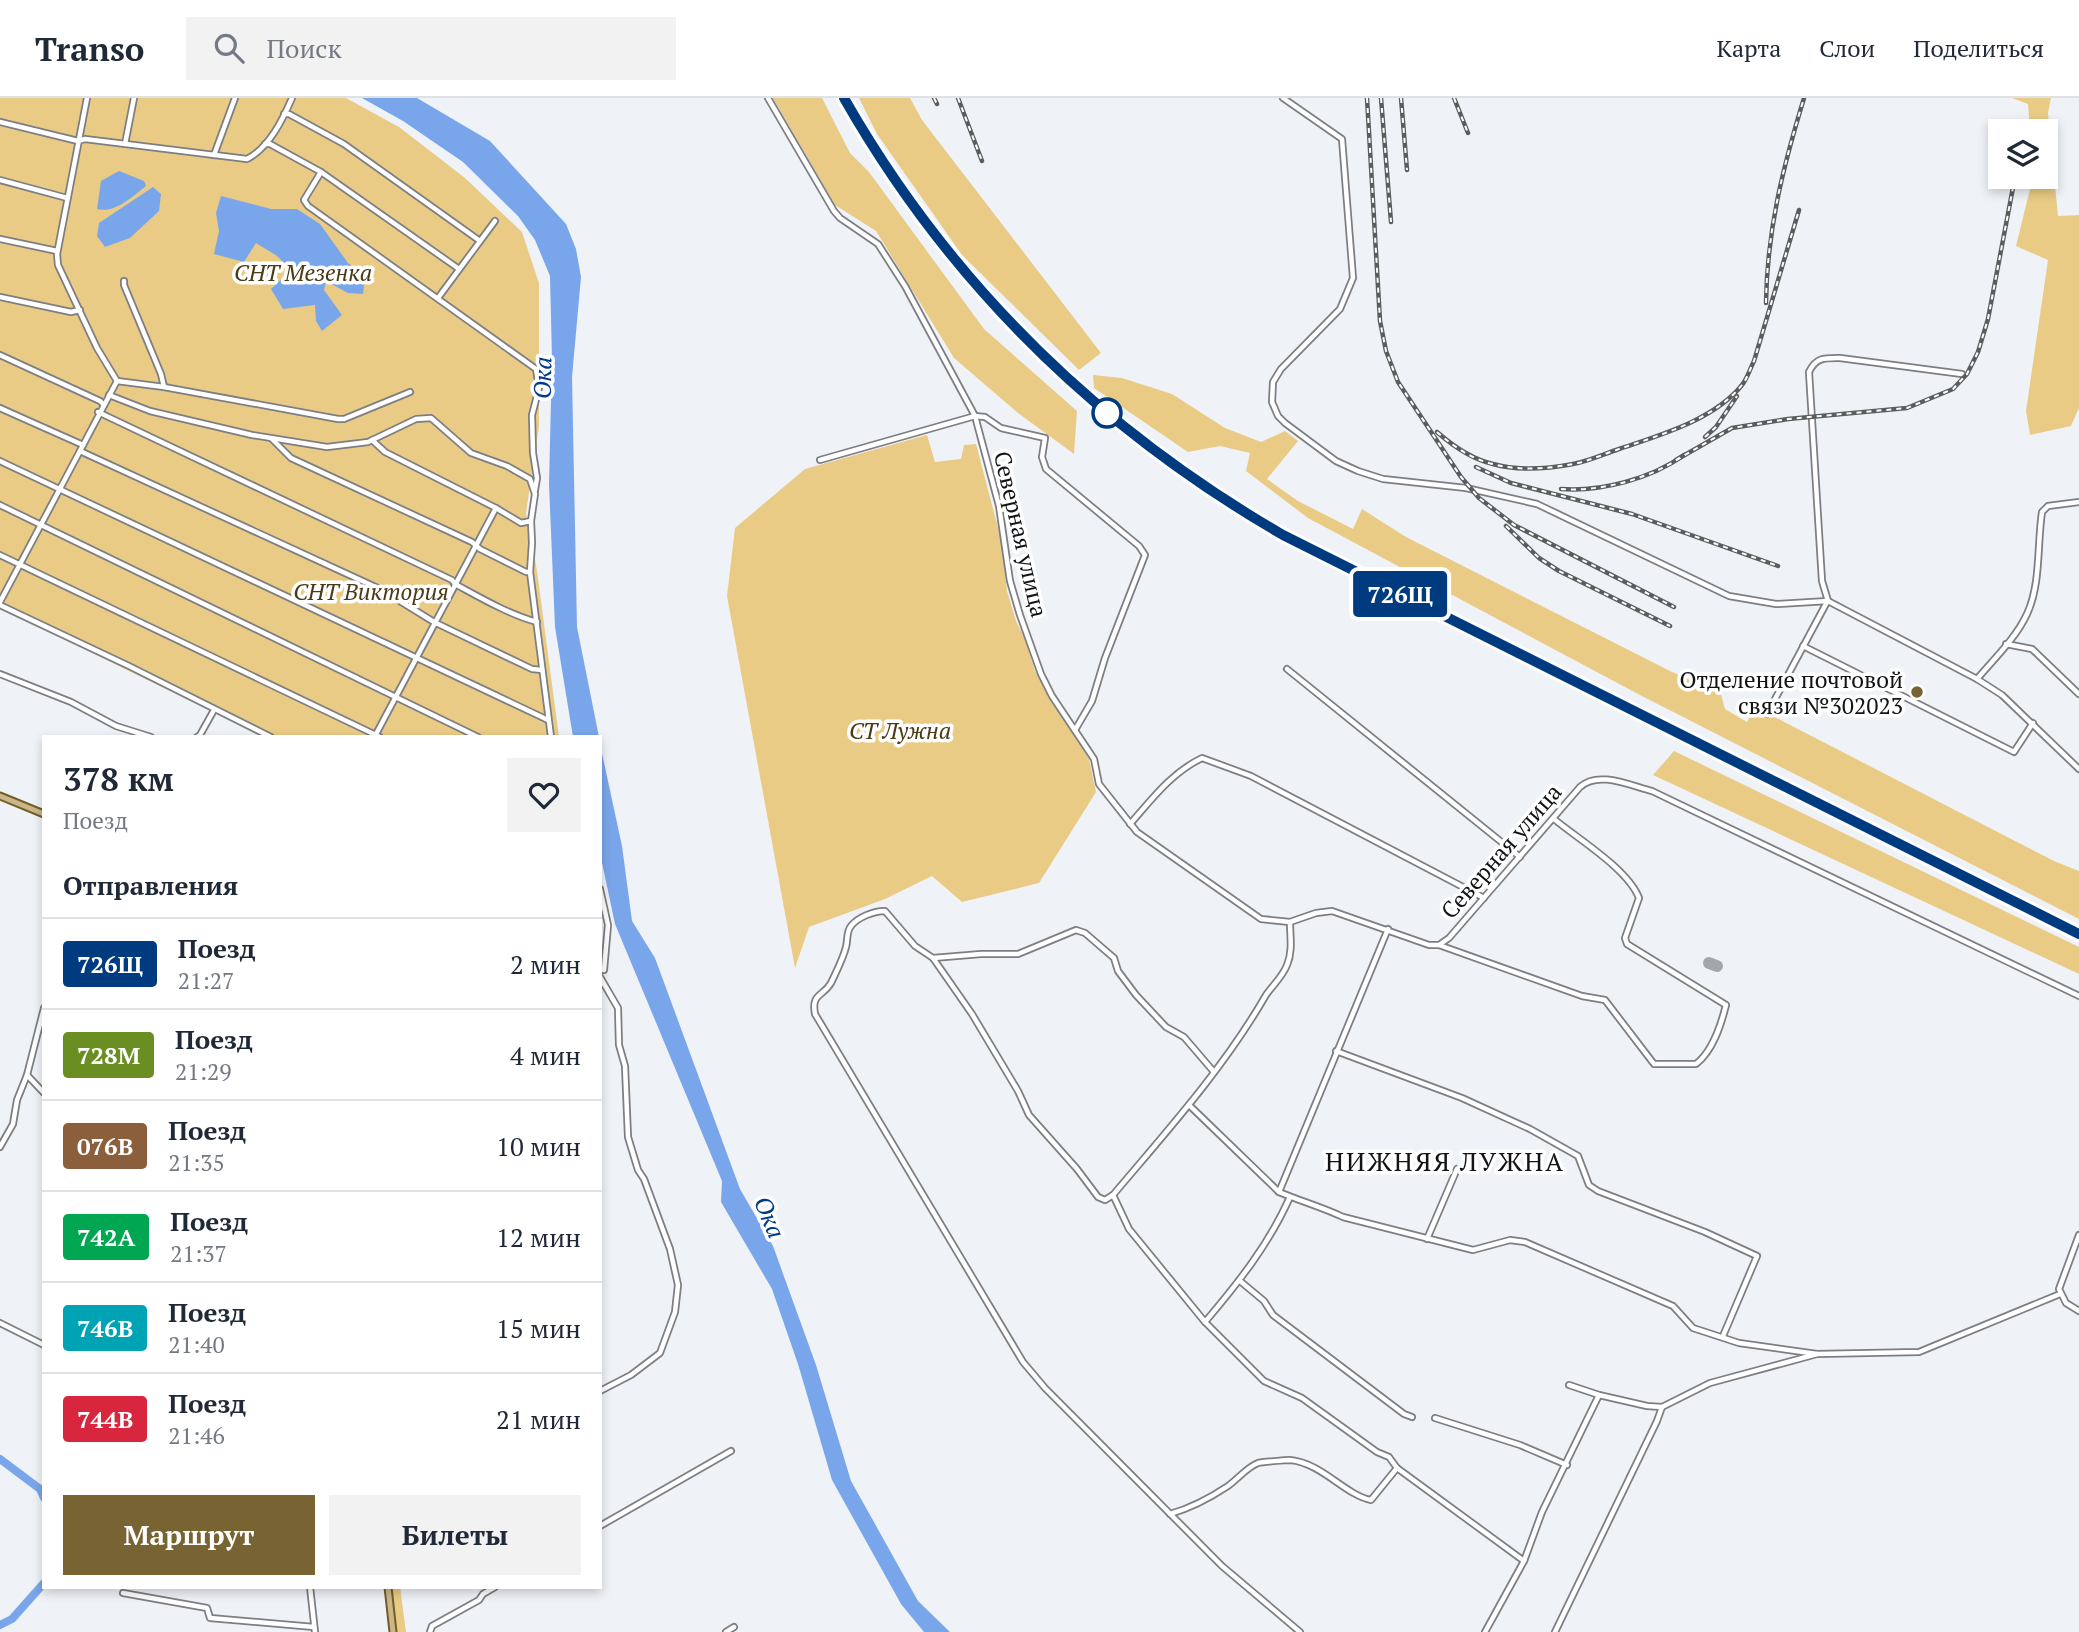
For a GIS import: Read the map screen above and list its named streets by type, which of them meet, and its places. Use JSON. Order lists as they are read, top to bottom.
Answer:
{
  "streets": {
    "street": ["Северная улица"]
  },
  "districts": ["НИЖНЯЯ ЛУЖНА"],
  "water": ["Ока"],
  "parks": ["СНТ Мезенка", "СНТ Виктория", "СТ Лужна"],
  "places": ["Отделение почтовой связи №302023"],
  "page": {
    "header": "Transo",
    "search": "Поиск",
    "nav": ["Карта", "Слои", "Поделиться"],
    "on_map": "726Щ",
    "heading": [
      ["378 км", "Поезд"],
      "Отправления"
    ],
    "list": [
      {
        "mark": "726Щ",
        "name": "Поезд",
        "note": "21:27",
        "value": "2 мин"
      },
      {
        "mark": "728М",
        "name": "Поезд",
        "note": "21:29",
        "value": "4 мин"
      },
      {
        "mark": "076В",
        "name": "Поезд",
        "note": "21:35",
        "value": "10 мин"
      },
      {
        "mark": "742А",
        "name": "Поезд",
        "note": "21:37",
        "value": "12 мин"
      },
      {
        "mark": "746В",
        "name": "Поезд",
        "note": "21:40",
        "value": "15 мин"
      },
      {
        "mark": "744В",
        "name": "Поезд",
        "note": "21:46",
        "value": "21 мин"
      }
    ],
    "buttons": ["Маршрут", "Билеты"]
  }
}
